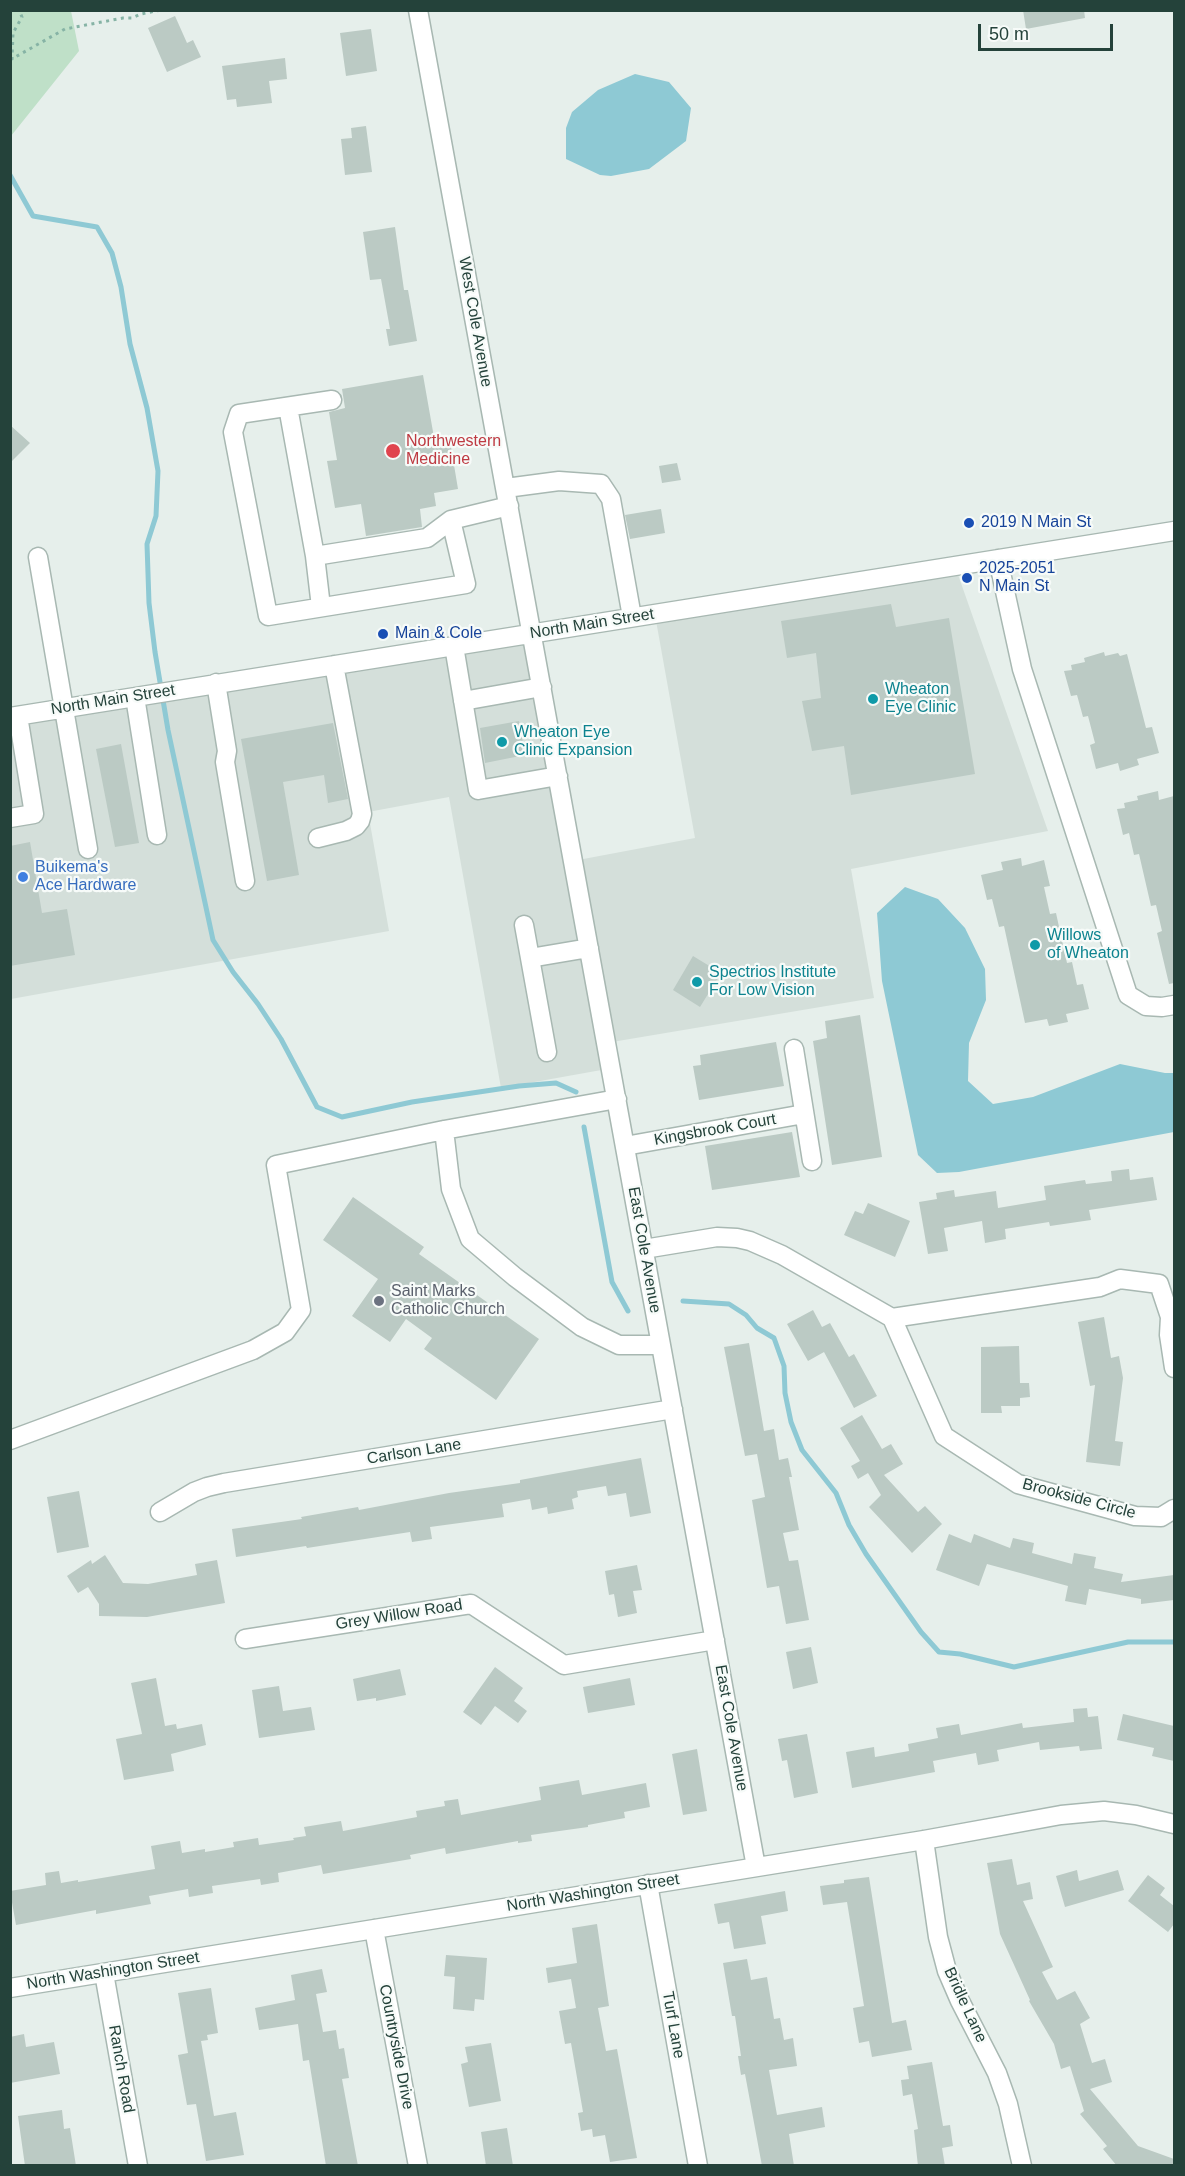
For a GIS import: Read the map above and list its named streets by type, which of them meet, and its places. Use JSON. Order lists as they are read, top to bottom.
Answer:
{
  "streets": {
    "street": [
      "West Cole Avenue",
      "North Main Street",
      "Kingsbrook Court",
      "East Cole Avenue",
      "Carlson Lane",
      "Brookside Circle",
      "Grey Willow Road",
      "North Washington Street",
      "Bridle Lane",
      "Turf Lane",
      "Countryside Drive",
      "Ranch Road"
    ]
  },
  "crossings": [
    ["West Cole Avenue", "North Main Street"],
    ["West Cole Avenue", "East Cole Avenue"],
    ["North Main Street", "East Cole Avenue"],
    ["Kingsbrook Court", "East Cole Avenue"],
    ["East Cole Avenue", "Carlson Lane"],
    ["East Cole Avenue", "Grey Willow Road"],
    ["East Cole Avenue", "North Washington Street"],
    ["North Washington Street", "Bridle Lane"],
    ["North Washington Street", "Turf Lane"],
    ["North Washington Street", "Countryside Drive"],
    ["North Washington Street", "Ranch Road"]
  ],
  "places": [
    "Northwestern Medicine",
    "2019 N Main St",
    "2025-2051 N Main St",
    "Main & Cole",
    "Wheaton Eye Clinic",
    "Wheaton Eye Clinic Expansion",
    "Buikema's Ace Hardware",
    "Willows of Wheaton",
    "Spectrios Institute For Low Vision",
    "Saint Marks Catholic Church"
  ],
  "scale_bar": "50 m"
}
